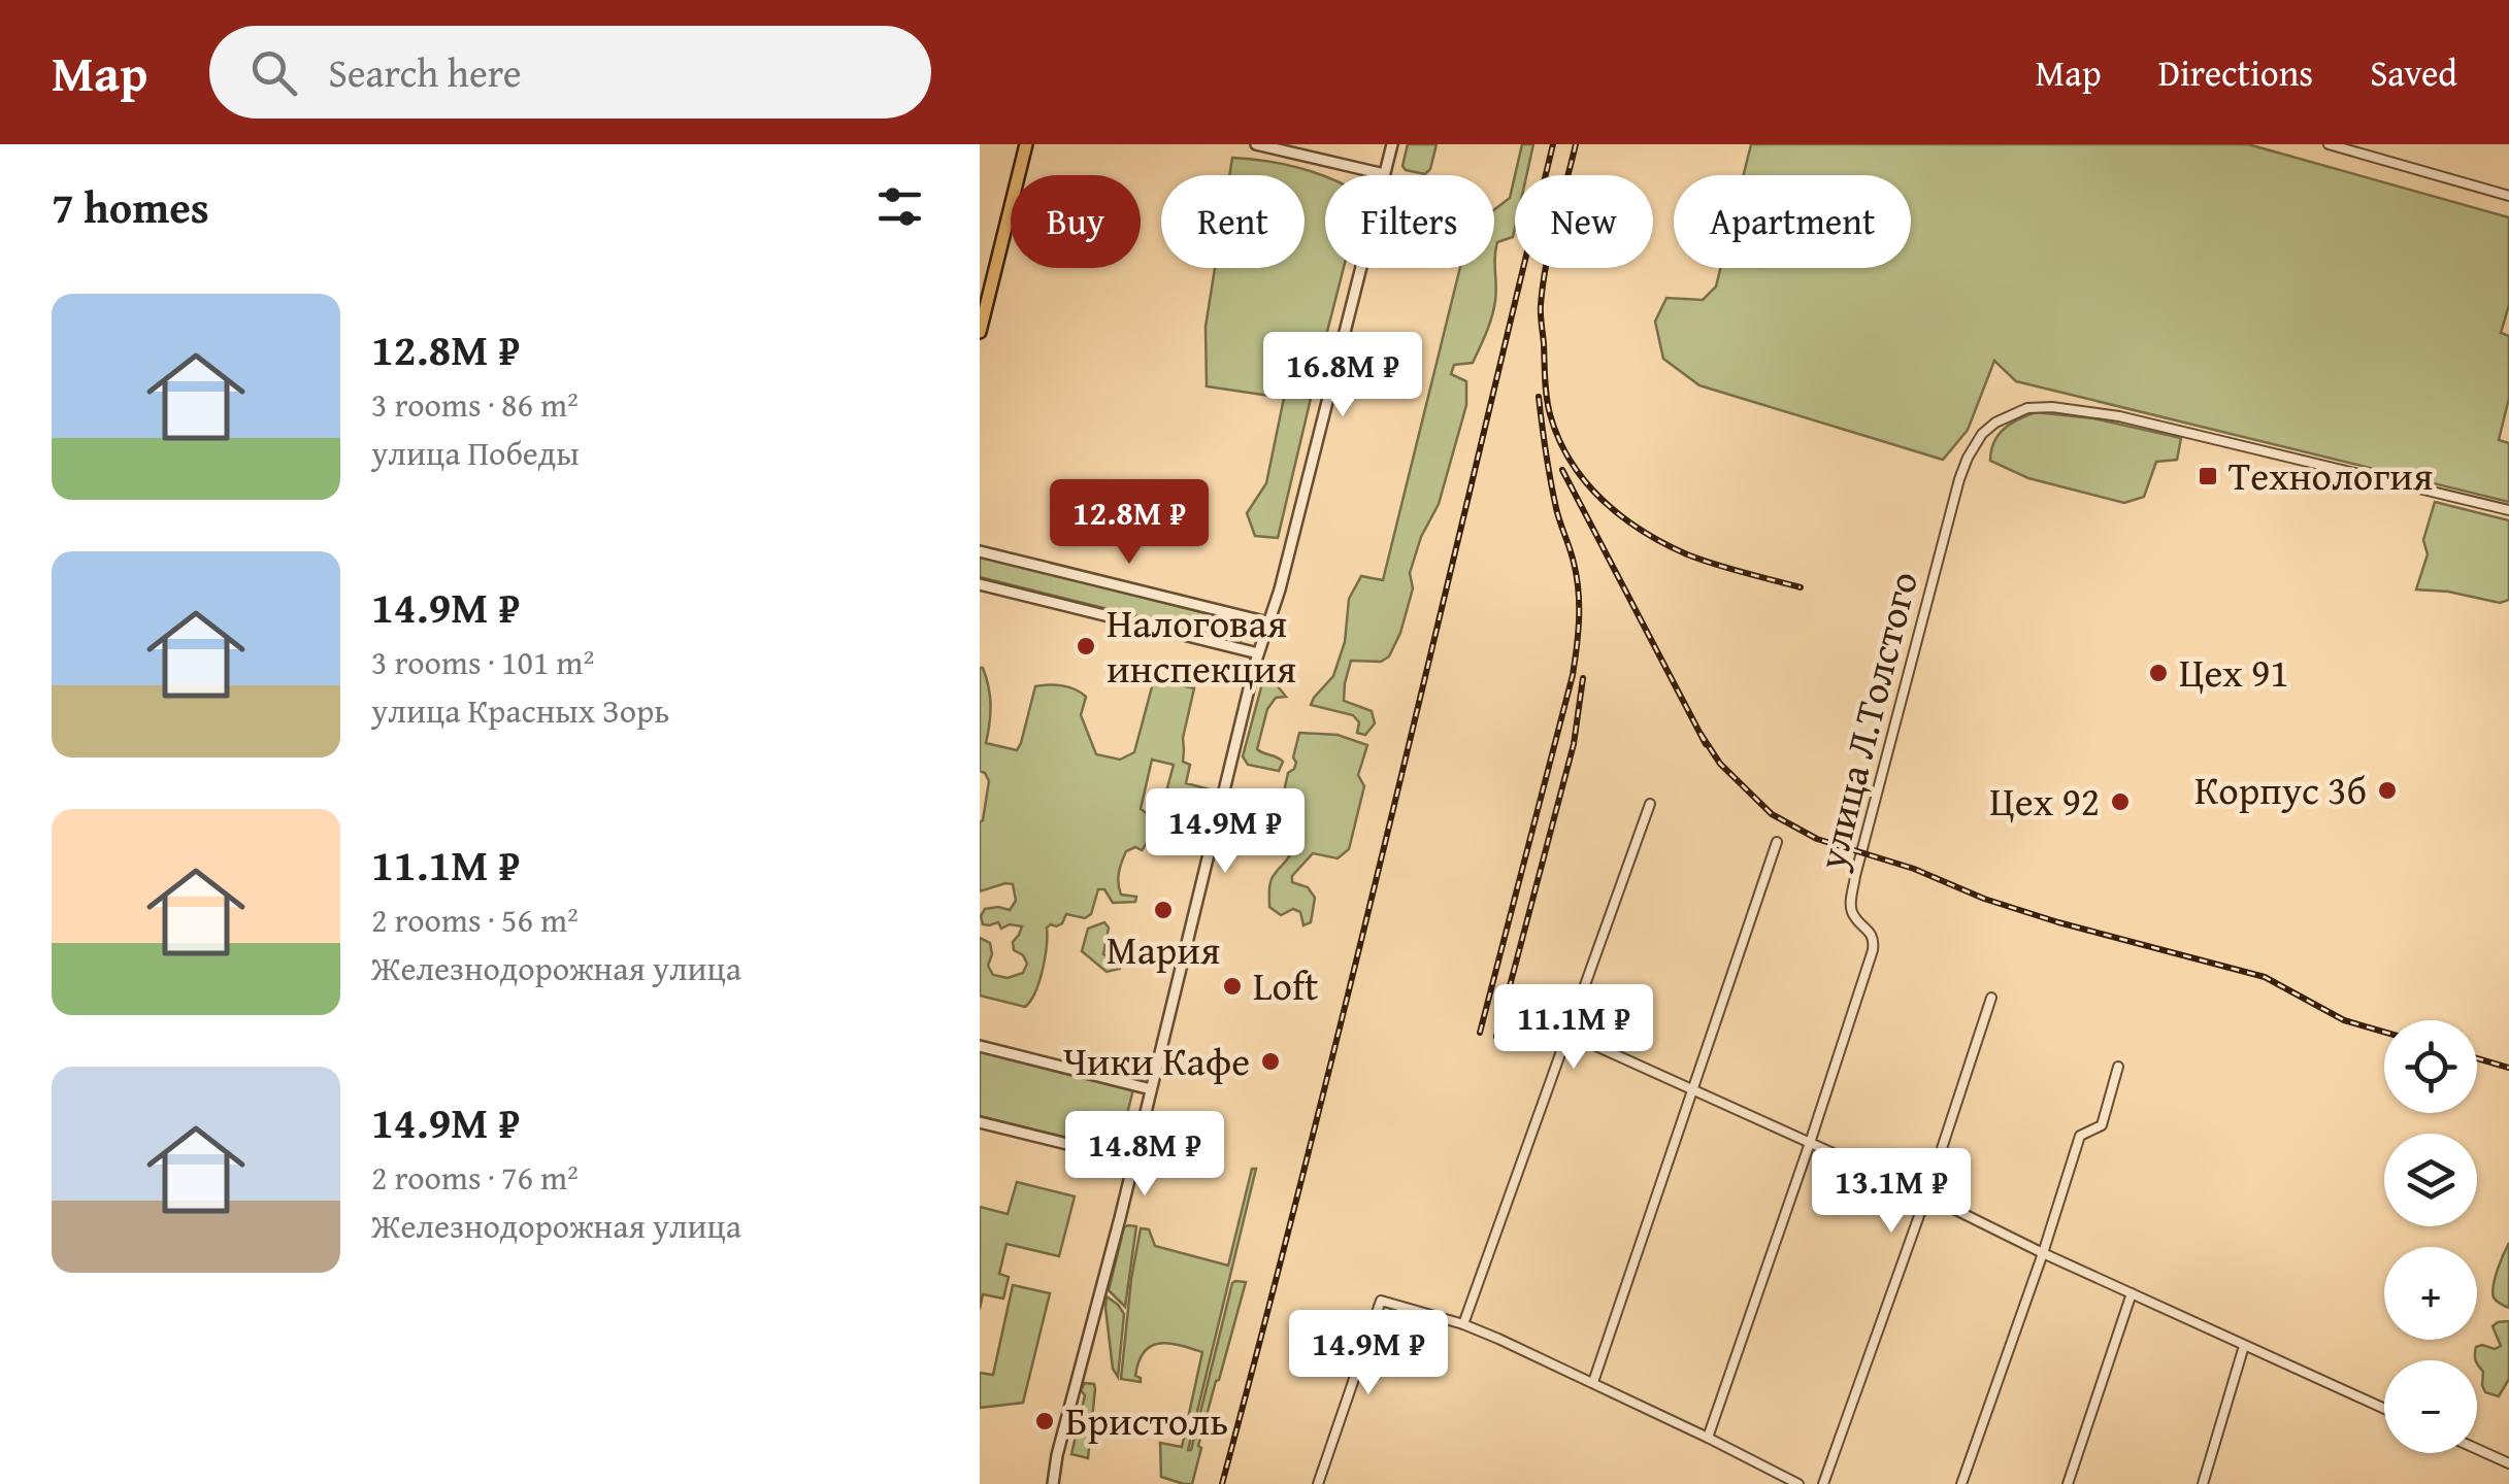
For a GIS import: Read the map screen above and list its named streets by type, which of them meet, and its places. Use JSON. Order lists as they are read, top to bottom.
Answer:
{
  "streets": {
    "street": ["улица Л.Толстого"]
  },
  "places": {
    "transit": ["Технология"],
    "other": [
      "Налоговая инспекция",
      "Цех 91",
      "Корпус 3б",
      "Цех 92",
      "Мария",
      "Loft",
      "Чики Кафе",
      "Бристоль"
    ]
  },
  "page": {
    "header": "Map",
    "search": "Search here",
    "nav": ["Map", "Directions", "Saved"],
    "heading": "7 homes",
    "chip": [
      "Buy",
      "Rent",
      "Filters",
      "New",
      "Apartment"
    ],
    "list": [
      {
        "name": "12.8M ₽",
        "note": "3 rooms · 86 m² · улица Победы"
      },
      {
        "name": "14.9M ₽",
        "note": "3 rooms · 101 m² · улица Красных Зорь"
      },
      {
        "name": "11.1M ₽",
        "note": "2 rooms · 56 m² · Железнодорожная улица"
      },
      {
        "name": "14.9M ₽",
        "note": "2 rooms · 76 m² · Железнодорожная улица"
      }
    ],
    "price": [
      "16.8M ₽",
      "12.8M ₽",
      "14.9M ₽",
      "11.1M ₽",
      "14.8M ₽",
      "13.1M ₽",
      "14.9M ₽"
    ],
    "map_buttons": ["+", "−"]
  }
}
